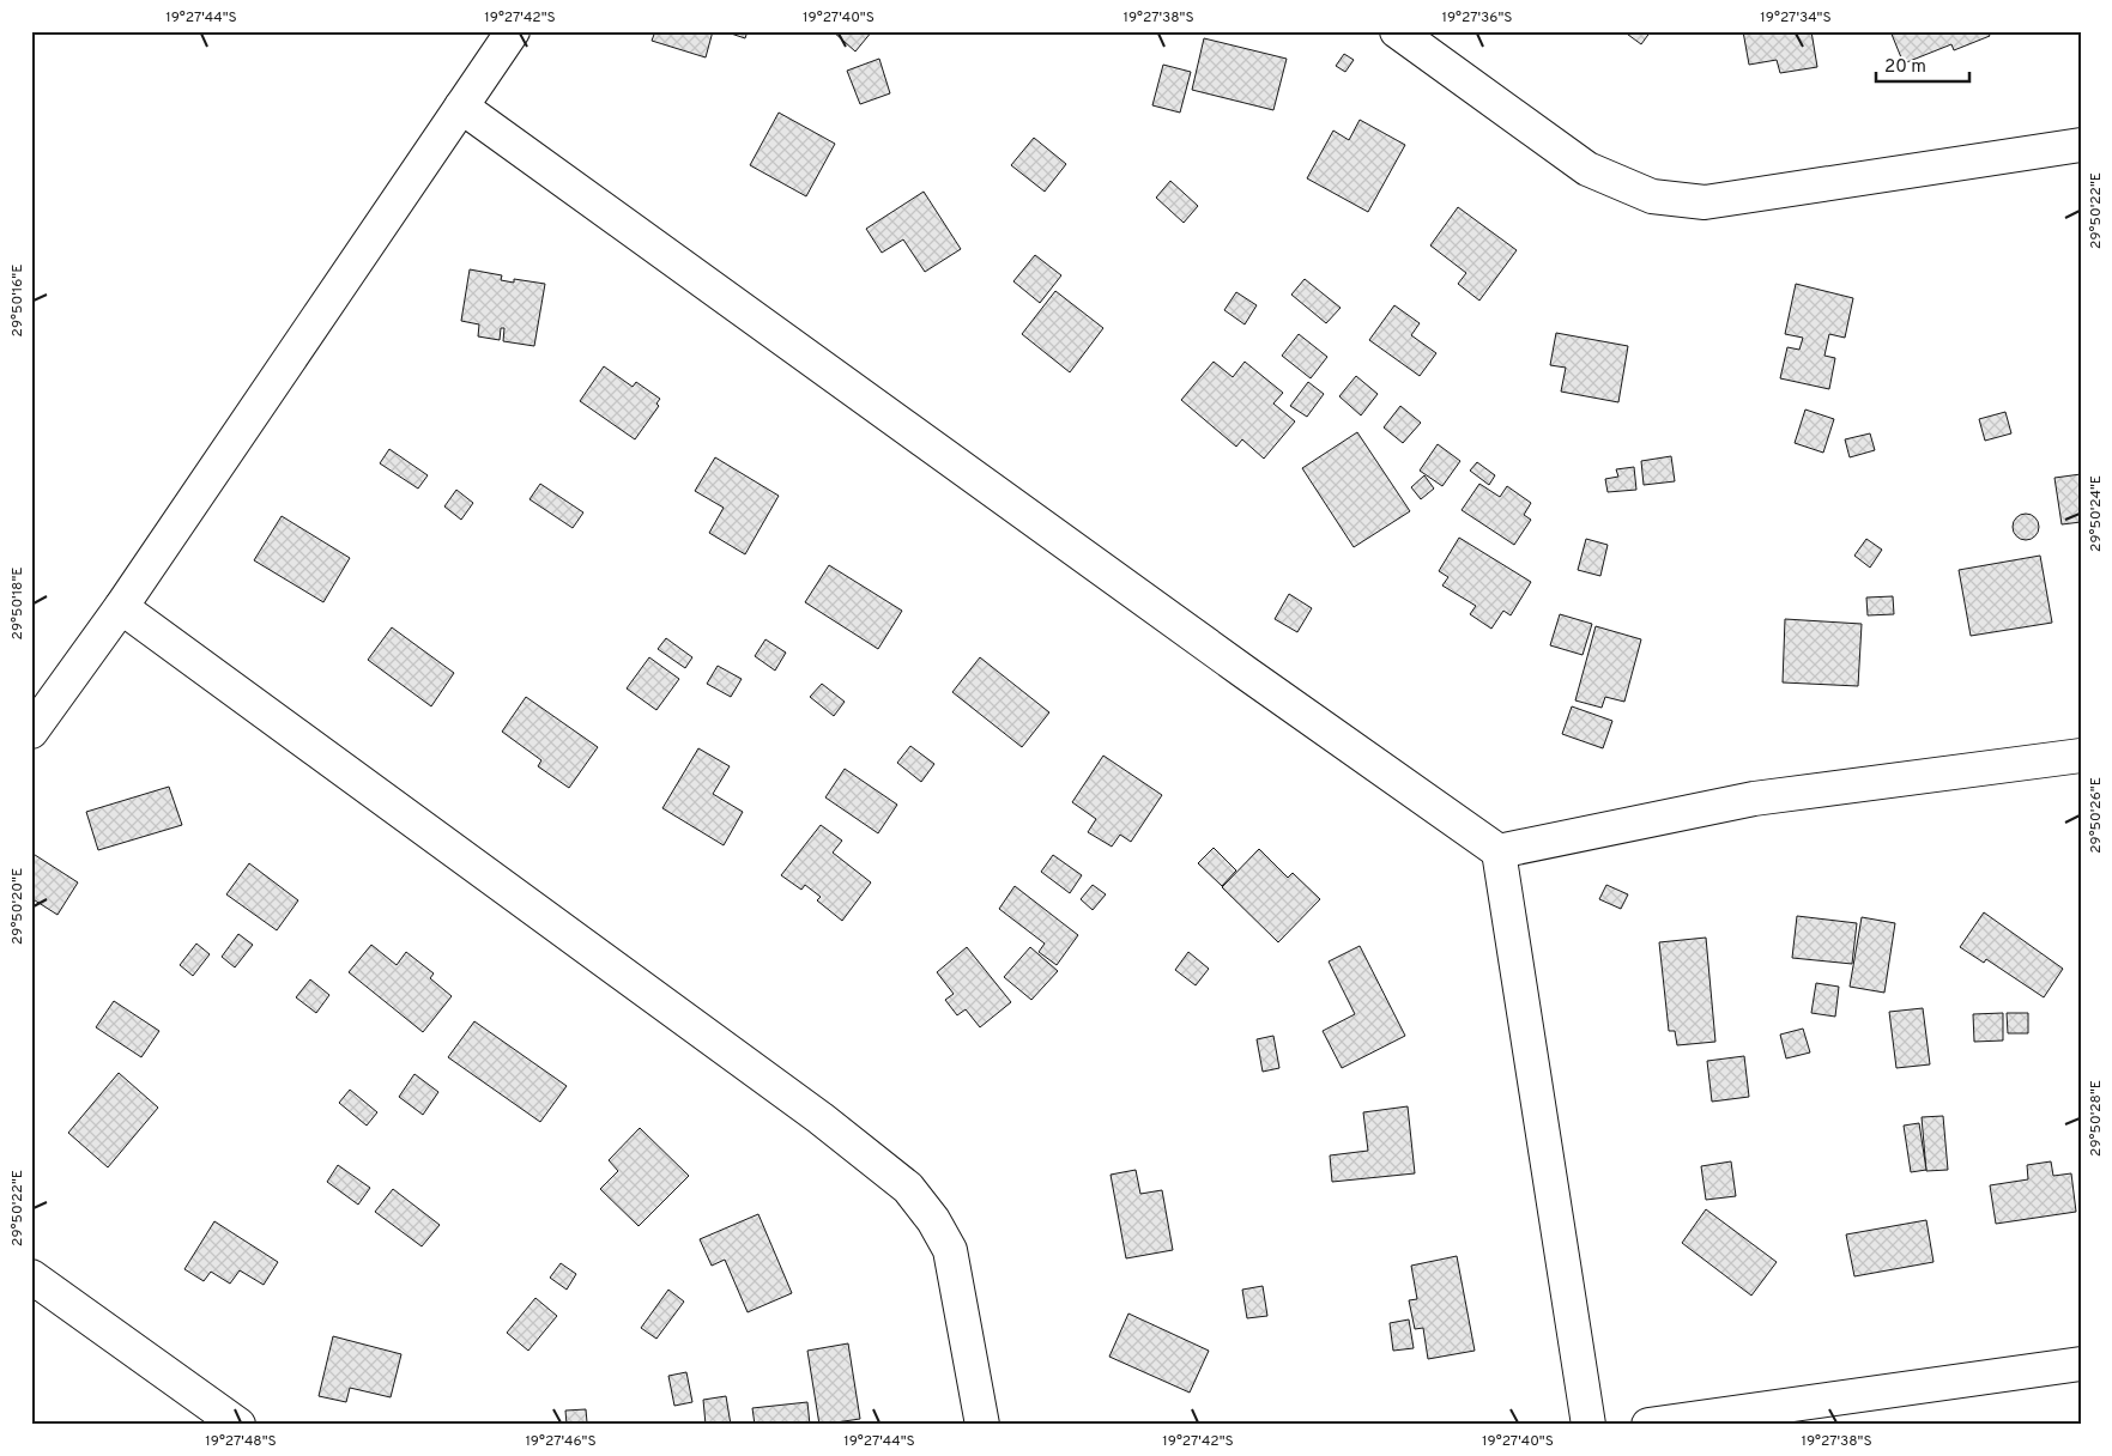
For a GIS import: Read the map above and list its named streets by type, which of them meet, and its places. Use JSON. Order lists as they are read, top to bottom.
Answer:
{
  "scale_bar": "20 m",
  "coordinates": [
    "19°27'44\"S",
    "19°27'42\"S",
    "19°27'40\"S",
    "19°27'38\"S",
    "19°27'36\"S",
    "19°27'34\"S",
    "29°50'22\"E",
    "29°50'16\"E",
    "29°50'24\"E",
    "29°50'18\"E",
    "29°50'26\"E",
    "29°50'20\"E",
    "29°50'28\"E",
    "19°27'48\"S",
    "19°27'46\"S"
  ]
}
